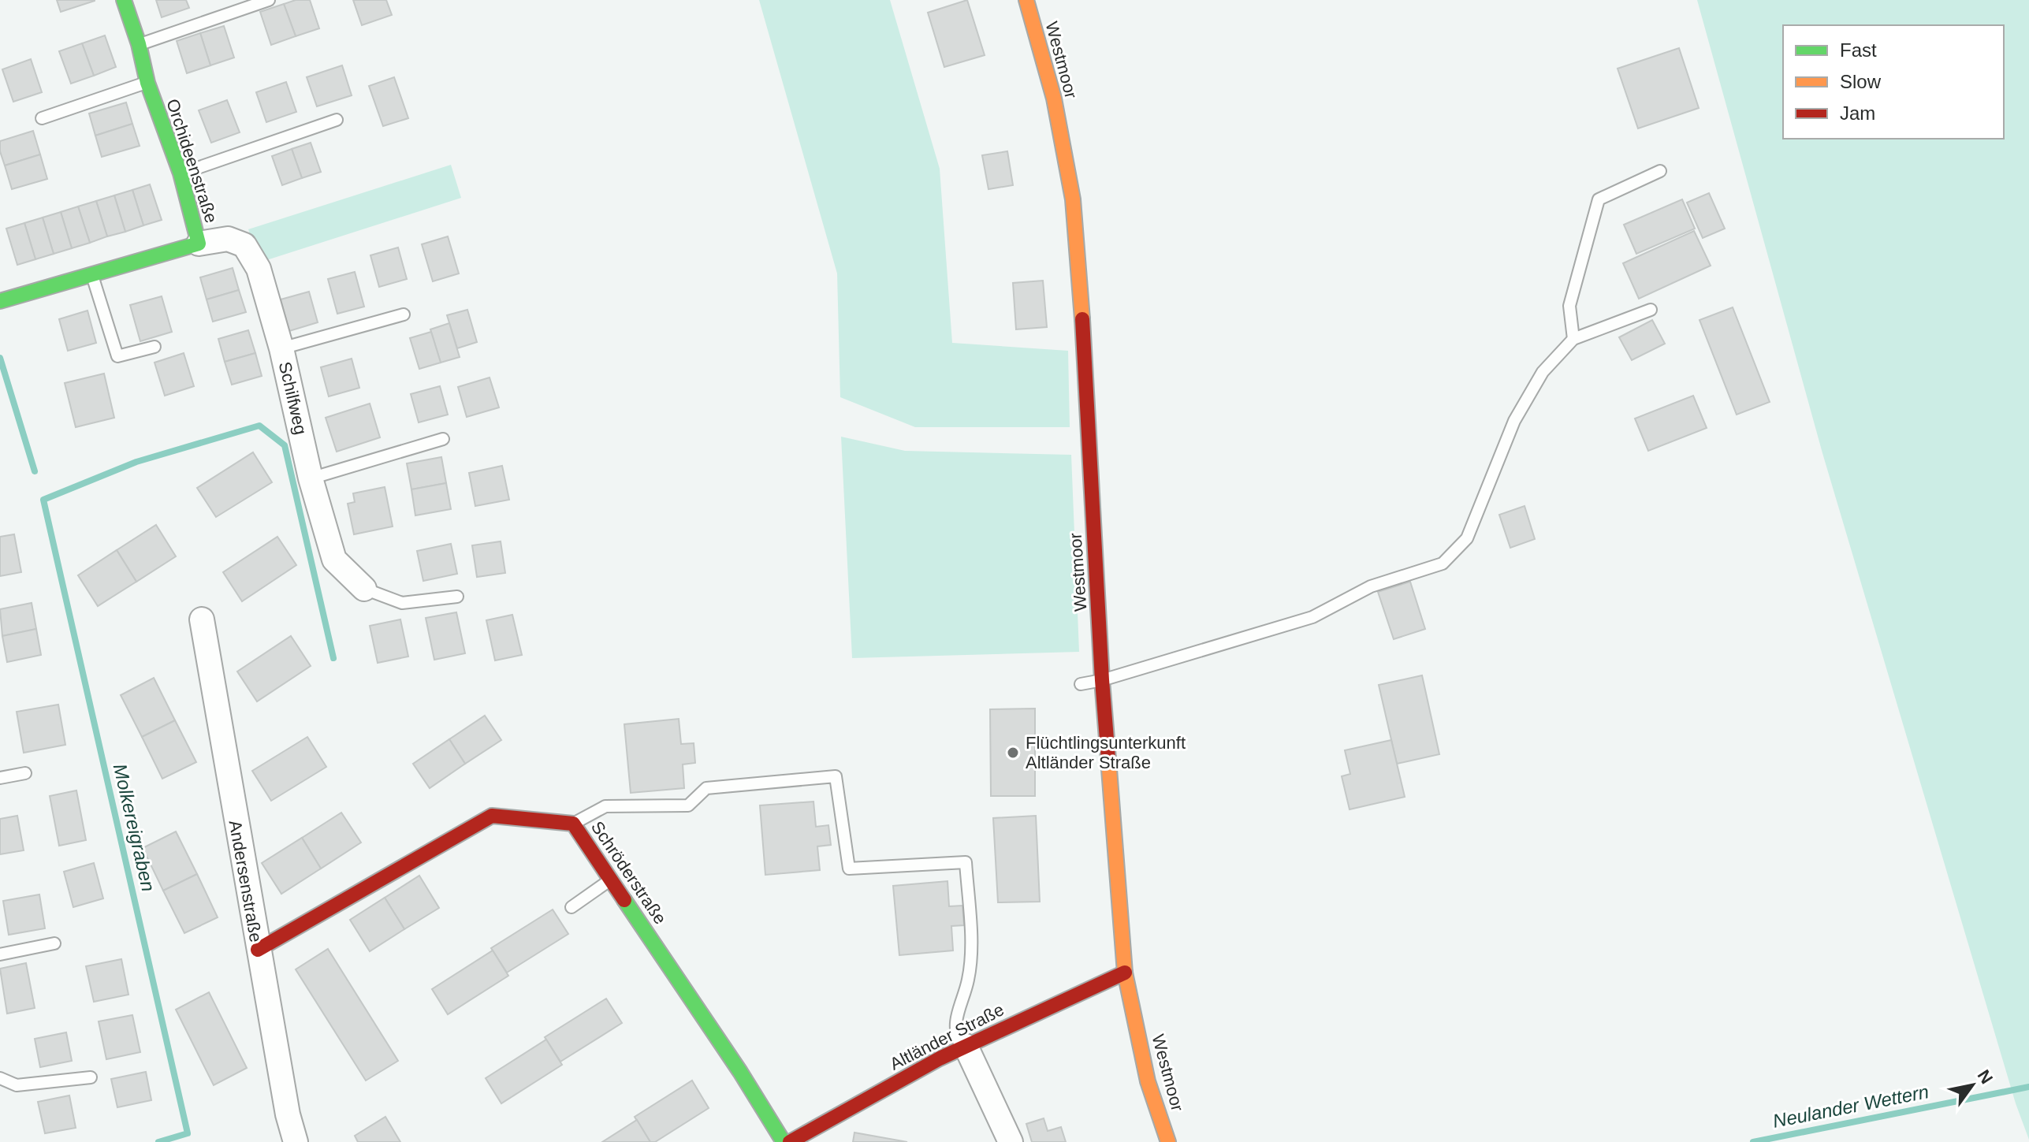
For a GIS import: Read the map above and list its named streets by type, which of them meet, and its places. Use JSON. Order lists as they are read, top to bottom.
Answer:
{
  "streets": {
    "street": [
      "Westmoor",
      "Orchideenstraße",
      "Schilfweg",
      "Schröderstraße",
      "Andersenstraße",
      "Altländer Straße"
    ]
  },
  "crossings": [
    ["Westmoor", "Altländer Straße"],
    ["Orchideenstraße", "Schilfweg"],
    ["Schröderstraße", "Andersenstraße"]
  ],
  "water": ["Molkereigraben", "Neulander Wettern"],
  "places": ["Flüchtlingsunterkunft Altländer Straße"],
  "legend": ["Fast", "Slow", "Jam"],
  "north": "top right"
}
